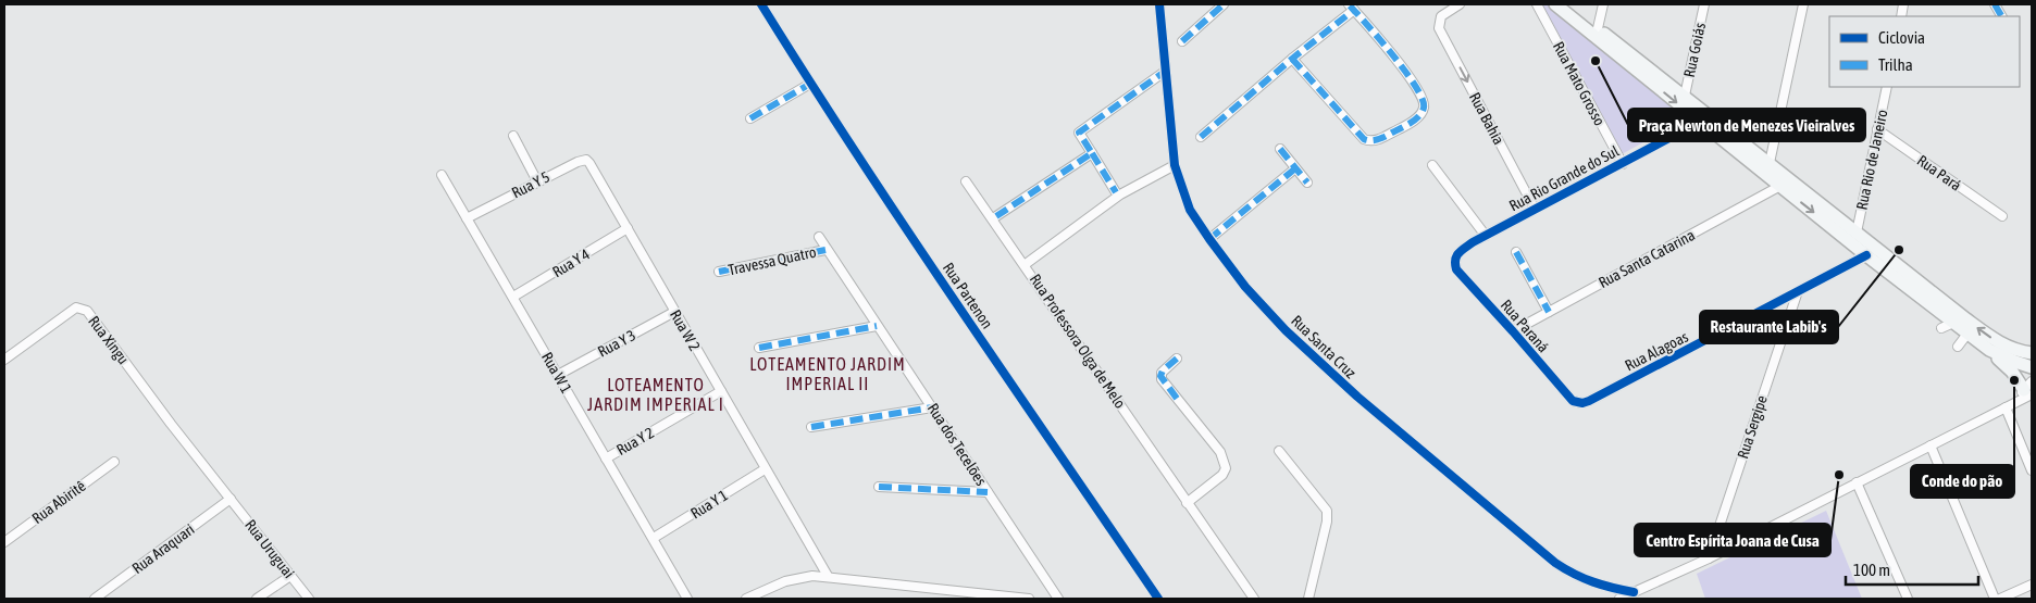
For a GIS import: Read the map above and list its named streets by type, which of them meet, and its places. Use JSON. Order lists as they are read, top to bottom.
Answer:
{
  "streets": {
    "street": [
      "Rua Goiás",
      "Rua Mato Grosso",
      "Rua Bahia",
      "Rua Rio de Janeiro",
      "Rua Pará",
      "Rua Rio Grande do Sul",
      "Rua Y 5",
      "Rua Santa Catarina",
      "Travessa Quatro",
      "Rua Y 4",
      "Rua Partenon",
      "Rua Paraná",
      "Rua W 2",
      "Rua Xingu",
      "Rua Professora Olga de Melo",
      "Rua Y 3",
      "Rua Santa Cruz",
      "Rua Alagoas",
      "Rua W 1",
      "Rua Sergipe",
      "Rua Y 2",
      "Rua dos Tecelões",
      "Rua Abiritê",
      "Rua Y 1",
      "Rua Araquari",
      "Rua Uruguai"
    ]
  },
  "crossings": [
    ["Rua Mato Grosso", "Rua Rio Grande do Sul"],
    ["Rua Bahia", "Rua Rio Grande do Sul"],
    ["Rua Rio de Janeiro", "Rua Pará"],
    ["Rua Rio Grande do Sul", "Rua Paraná"],
    ["Rua Y 5", "Rua W 2"],
    ["Rua Y 5", "Rua W 1"],
    ["Rua Santa Catarina", "Rua Paraná"],
    ["Travessa Quatro", "Rua dos Tecelões"],
    ["Rua Y 4", "Rua W 2"],
    ["Rua Y 4", "Rua W 1"],
    ["Rua Paraná", "Rua Alagoas"],
    ["Rua W 2", "Rua Y 3"],
    ["Rua W 2", "Rua Y 2"],
    ["Rua W 2", "Rua Y 1"],
    ["Rua Xingu", "Rua Uruguai"],
    ["Rua Y 3", "Rua W 1"],
    ["Rua Alagoas", "Rua Sergipe"],
    ["Rua W 1", "Rua Y 2"],
    ["Rua W 1", "Rua Y 1"],
    ["Rua Araquari", "Rua Uruguai"]
  ],
  "districts": ["LOTEAMENTO JARDIM IMPERIAL II", "LOTEAMENTO JARDIM IMPERIAL I"],
  "places": [
    "Praça Newton de Menezes Vieiralves",
    "Restaurante Labib's",
    "Conde do pão",
    "Centro Espírita Joana de Cusa"
  ],
  "legend": ["Ciclovia", "Trilha"],
  "scale_bar": "100 m"
}
